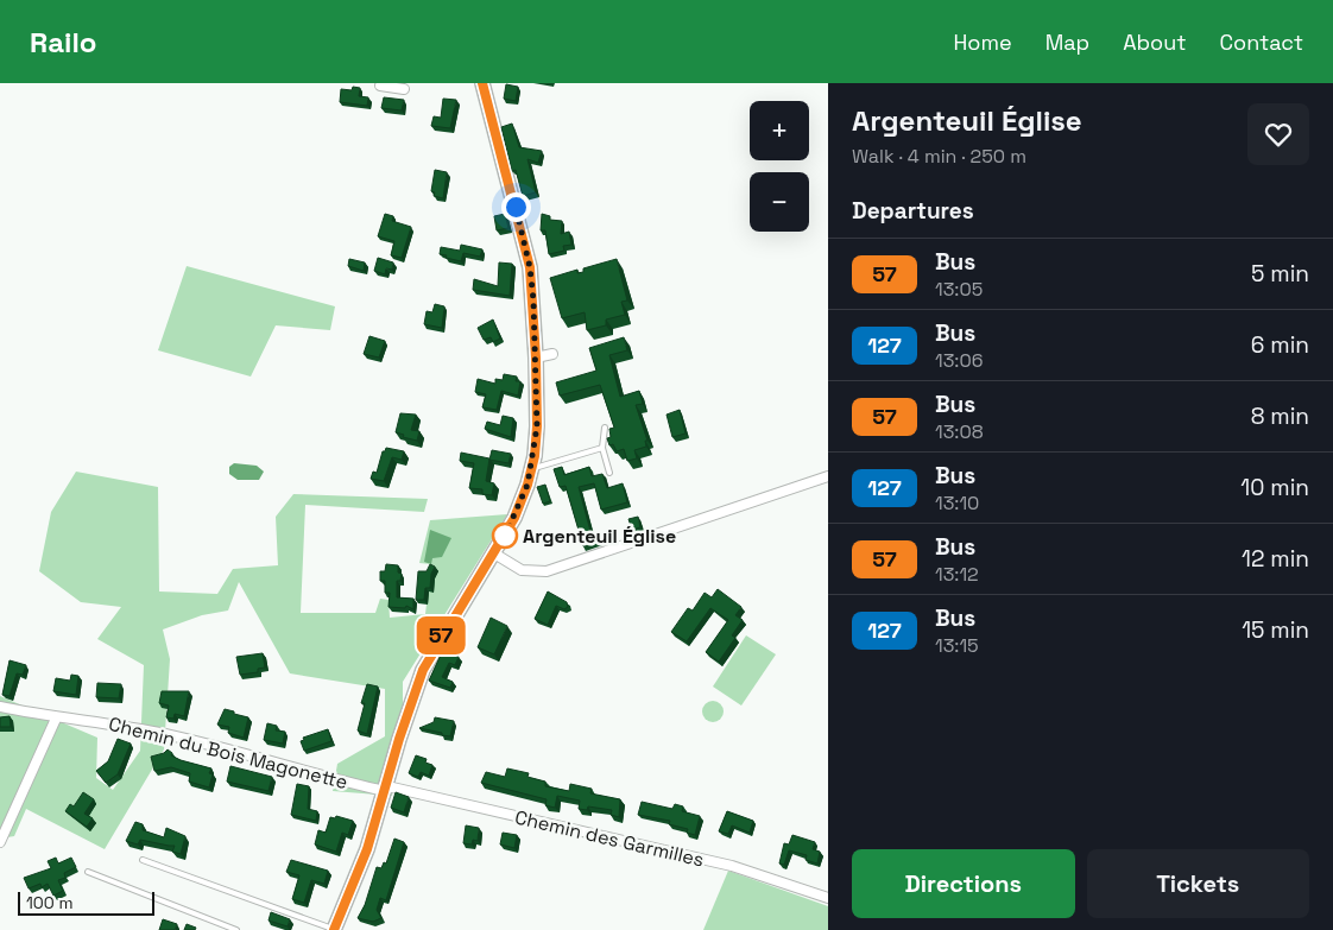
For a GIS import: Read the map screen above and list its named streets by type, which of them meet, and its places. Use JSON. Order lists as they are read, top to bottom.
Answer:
{
  "streets": {
    "street": ["Chemin du Bois Magonette", "Chemin des Garmilles"]
  },
  "crossings": [
    ["Chemin du Bois Magonette", "Chemin des Garmilles"]
  ],
  "places": ["Argenteuil Église"],
  "lines": ["bus line 57"],
  "scale_bar": "100 m",
  "page": {
    "header": "Railo",
    "nav": [
      "Home",
      "Map",
      "About",
      "Contact"
    ],
    "on_map": "57",
    "heading": [
      ["Argenteuil Église", "Walk · 4 min · 250 m"],
      "Departures"
    ],
    "map_buttons": ["+", "−"],
    "list": [
      {
        "mark": "57",
        "name": "Bus",
        "note": "13:05",
        "value": "5 min"
      },
      {
        "mark": "127",
        "name": "Bus",
        "note": "13:06",
        "value": "6 min"
      },
      {
        "mark": "57",
        "name": "Bus",
        "note": "13:08",
        "value": "8 min"
      },
      {
        "mark": "127",
        "name": "Bus",
        "note": "13:10",
        "value": "10 min"
      },
      {
        "mark": "57",
        "name": "Bus",
        "note": "13:12",
        "value": "12 min"
      },
      {
        "mark": "127",
        "name": "Bus",
        "note": "13:15",
        "value": "15 min"
      }
    ],
    "buttons": ["Directions", "Tickets"],
    "scale": "100 m"
  }
}
